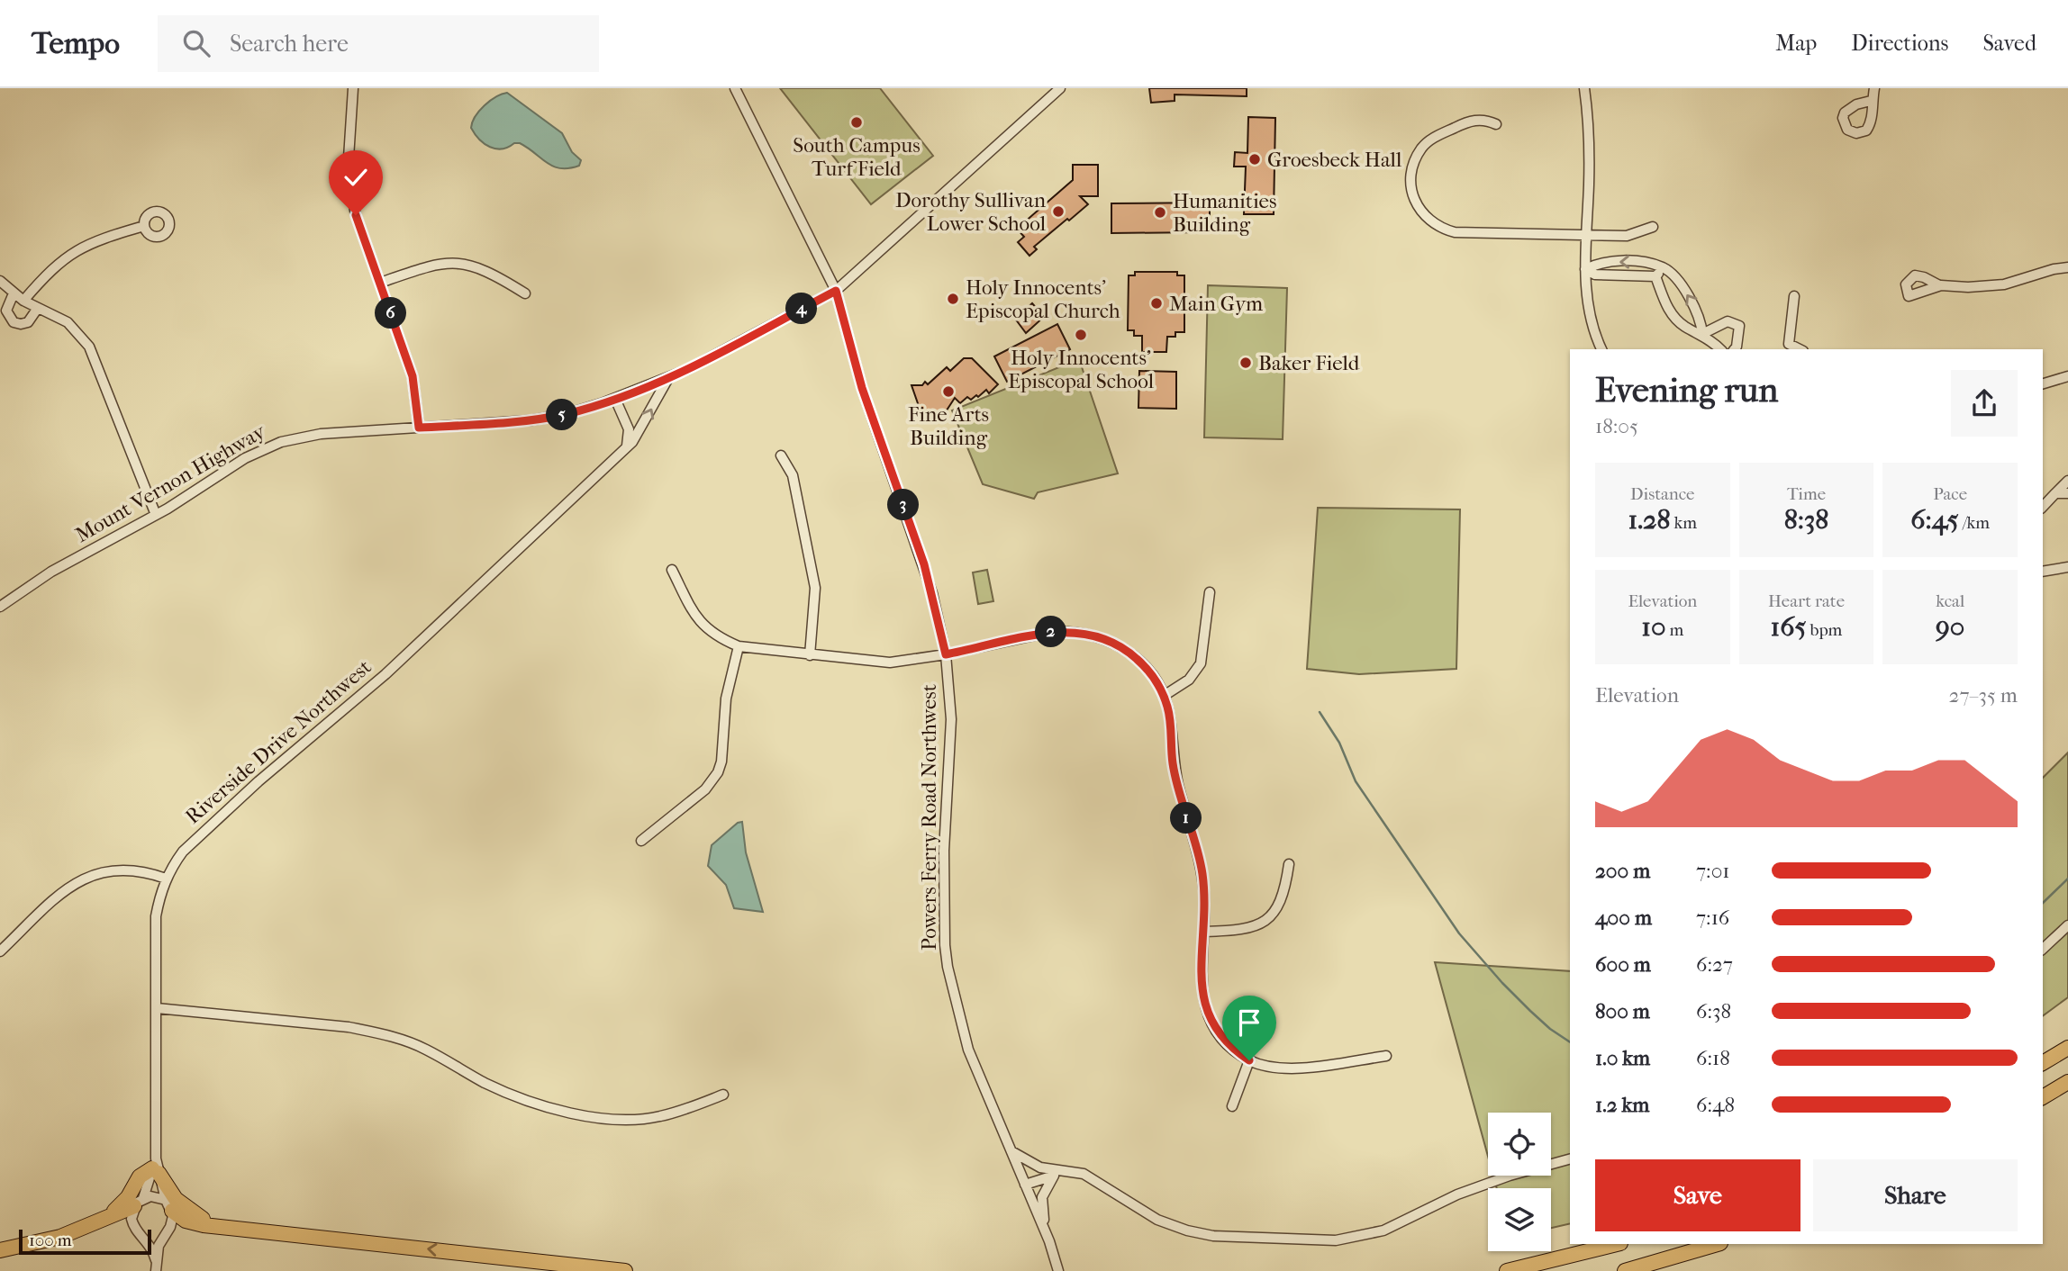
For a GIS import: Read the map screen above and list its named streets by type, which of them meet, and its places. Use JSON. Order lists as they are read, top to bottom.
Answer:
{
  "streets": {
    "street": ["Mount Vernon Highway", "Riverside Drive Northwest", "Powers Ferry Road Northwest"]
  },
  "crossings": [
    ["Mount Vernon Highway", "Riverside Drive Northwest"],
    ["Mount Vernon Highway", "Powers Ferry Road Northwest"]
  ],
  "places": [
    "South Campus Turf Field",
    "Groesbeck Hall",
    "Dorothy Sullivan Lower School",
    "Humanities Building",
    "Holy Innocents' Episcopal Church",
    "Main Gym",
    "Holy Innocents' Episcopal School",
    "Baker Field",
    "Fine Arts Building"
  ],
  "scale_bar": "100 m",
  "page": {
    "header": "Tempo",
    "search": "Search here",
    "nav": ["Map", "Directions", "Saved"],
    "pins": [
      "4",
      "6",
      "5",
      "3",
      "2",
      "1"
    ],
    "heading": ["Evening run", "18:05"],
    "stats": [
      ["Distance", "1.28 km"],
      ["Time", "8:38"],
      ["Pace", "6:45 /km"],
      ["Elevation", "10 m"],
      ["Heart rate", "165 bpm"],
      ["kcal", "90"]
    ],
    "chart": ["Elevation", "27–35 m"],
    "list": [
      {
        "name": "200 m",
        "note": "7:01"
      },
      {
        "name": "400 m",
        "note": "7:16"
      },
      {
        "name": "600 m",
        "note": "6:27"
      },
      {
        "name": "800 m",
        "note": "6:38"
      },
      {
        "name": "1.0 km",
        "note": "6:18"
      },
      {
        "name": "1.2 km",
        "note": "6:48"
      }
    ],
    "buttons": ["Save", "Share"],
    "scale": "100 m"
  }
}
